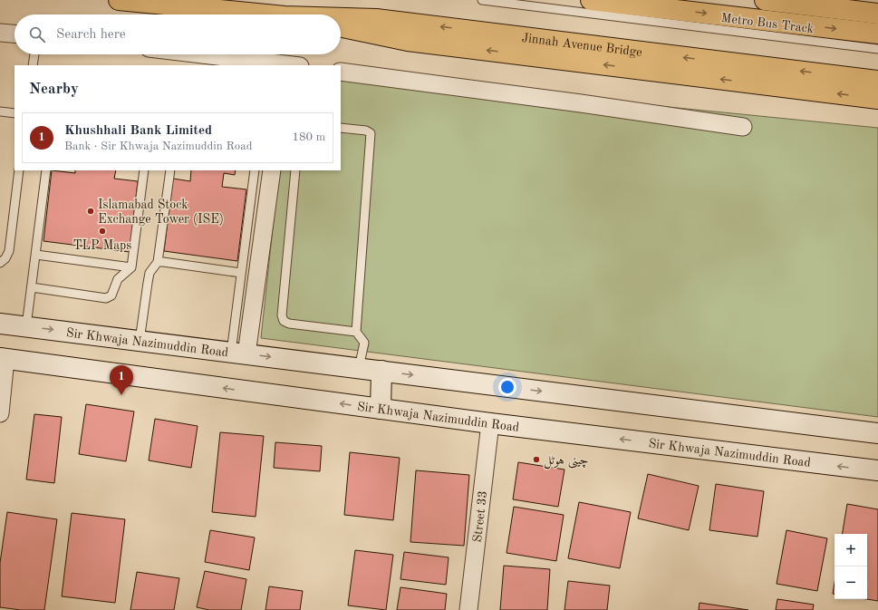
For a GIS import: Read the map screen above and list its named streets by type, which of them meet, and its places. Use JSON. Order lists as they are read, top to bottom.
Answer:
{
  "streets": {
    "main road": ["Jinnah Avenue Bridge", "Sir Khwaja Nazimuddin Road"],
    "street": ["Street 33"],
    "lane": ["Metro Bus Track"]
  },
  "crossings": [
    ["Sir Khwaja Nazimuddin Road", "Street 33"]
  ],
  "places": ["Islamabad Stock Exchange Tower (ISE)", "TLP Maps", "چینی ہوٹل"],
  "page": {
    "search": "Search here",
    "heading": "Nearby",
    "list": [
      {
        "mark": "1",
        "name": "Khushhali Bank Limited",
        "note": "Bank · Sir Khwaja Nazimuddin Road",
        "value": "180 m"
      }
    ],
    "pins": "1",
    "map_buttons": ["+", "−"]
  }
}
